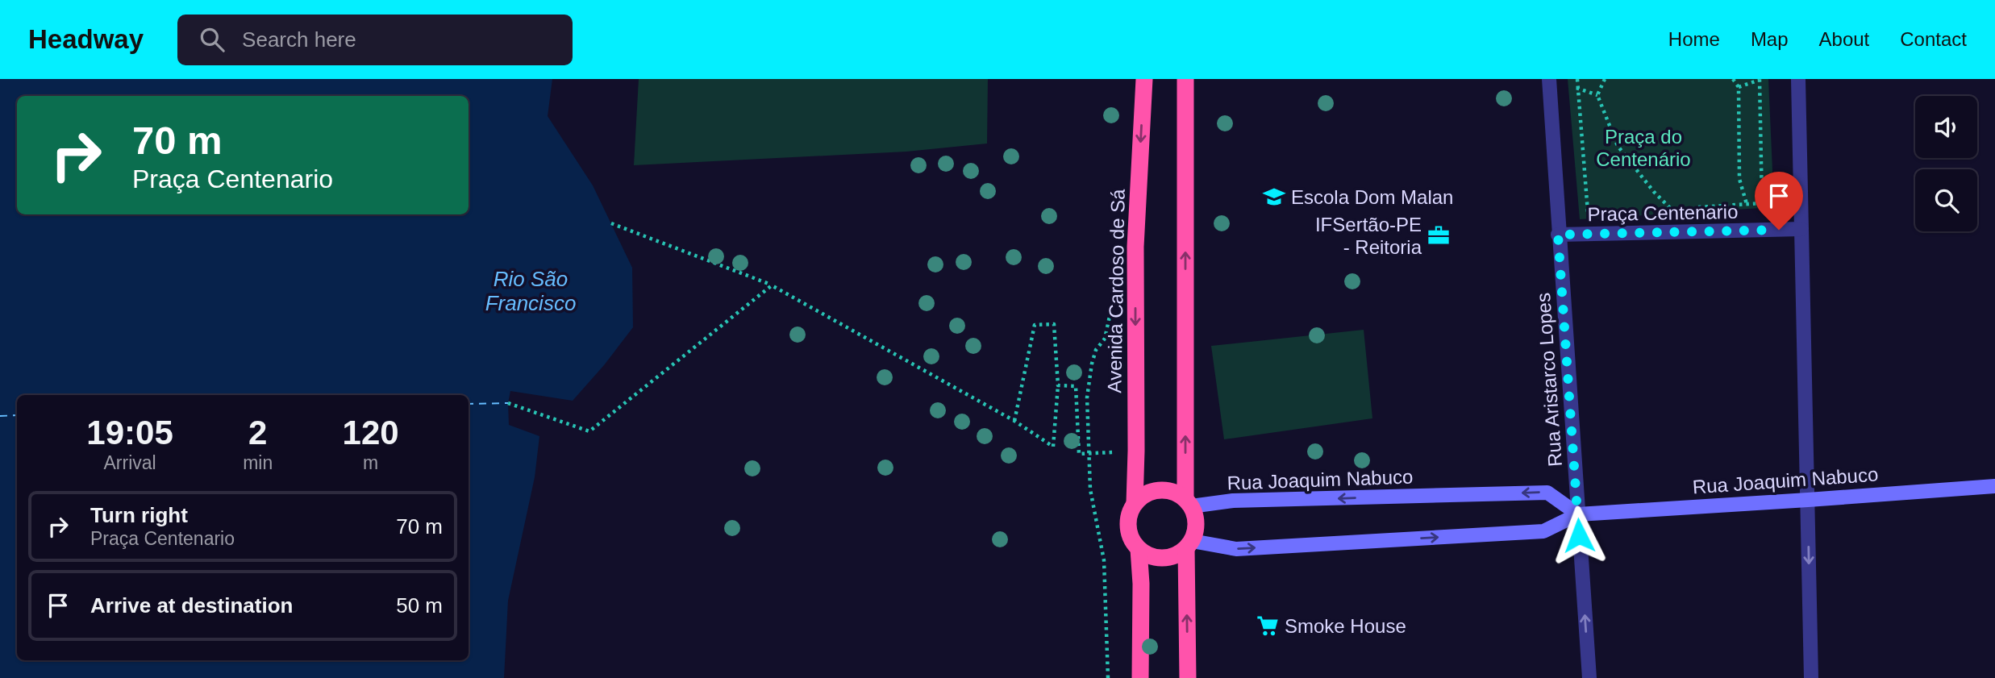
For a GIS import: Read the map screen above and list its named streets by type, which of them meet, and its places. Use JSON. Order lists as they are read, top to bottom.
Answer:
{
  "streets": {
    "highway": ["Avenida Cardoso de Sá"],
    "main road": ["Rua Joaquim Nabuco"],
    "street": ["Praça Centenario", "Rua Aristarco Lopes"]
  },
  "crossings": [
    ["Praça Centenario", "Rua Aristarco Lopes"],
    ["Avenida Cardoso de Sá", "Rua Joaquim Nabuco"],
    ["Rua Aristarco Lopes", "Rua Joaquim Nabuco"]
  ],
  "water": ["Rio São Francisco"],
  "parks": ["Praça do Centenário"],
  "places": {
    "school or university": ["Escola Dom Malan"],
    "office": ["IFSertão-PE - Reitoria"],
    "supermarket": ["Smoke House"]
  },
  "page": {
    "header": "Headway",
    "search": "Search here",
    "nav": [
      "Home",
      "Map",
      "About",
      "Contact"
    ],
    "turn": ["70 m", "Praça Centenario"],
    "eta": [
      "19:05",
      "Arrival",
      "2",
      "min",
      "120",
      "m"
    ],
    "list": [
      {
        "name": "Turn right",
        "note": "Praça Centenario",
        "value": "70 m"
      },
      {
        "name": "Arrive at destination",
        "value": "50 m"
      }
    ]
  }
}
